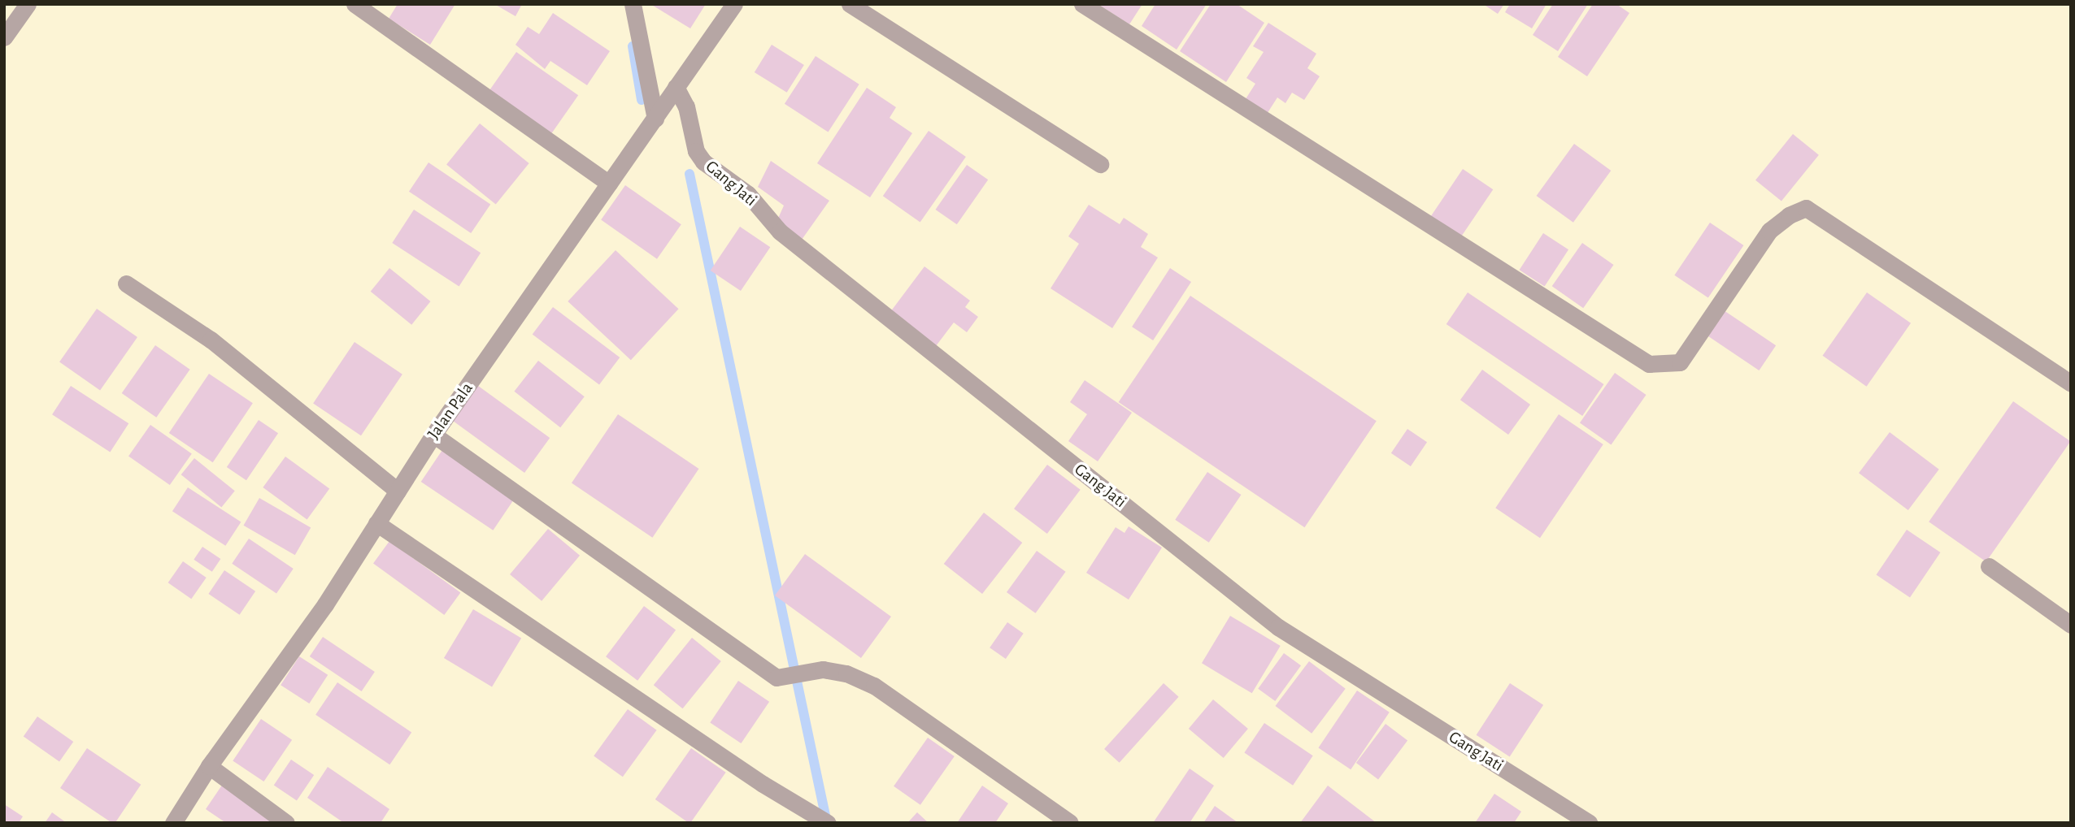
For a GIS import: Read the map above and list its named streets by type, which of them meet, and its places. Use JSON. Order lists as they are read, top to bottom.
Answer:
{
  "streets": {
    "street": ["Gang Jati", "Jalan Pala"]
  },
  "crossings": [
    ["Gang Jati", "Jalan Pala"]
  ]
}
